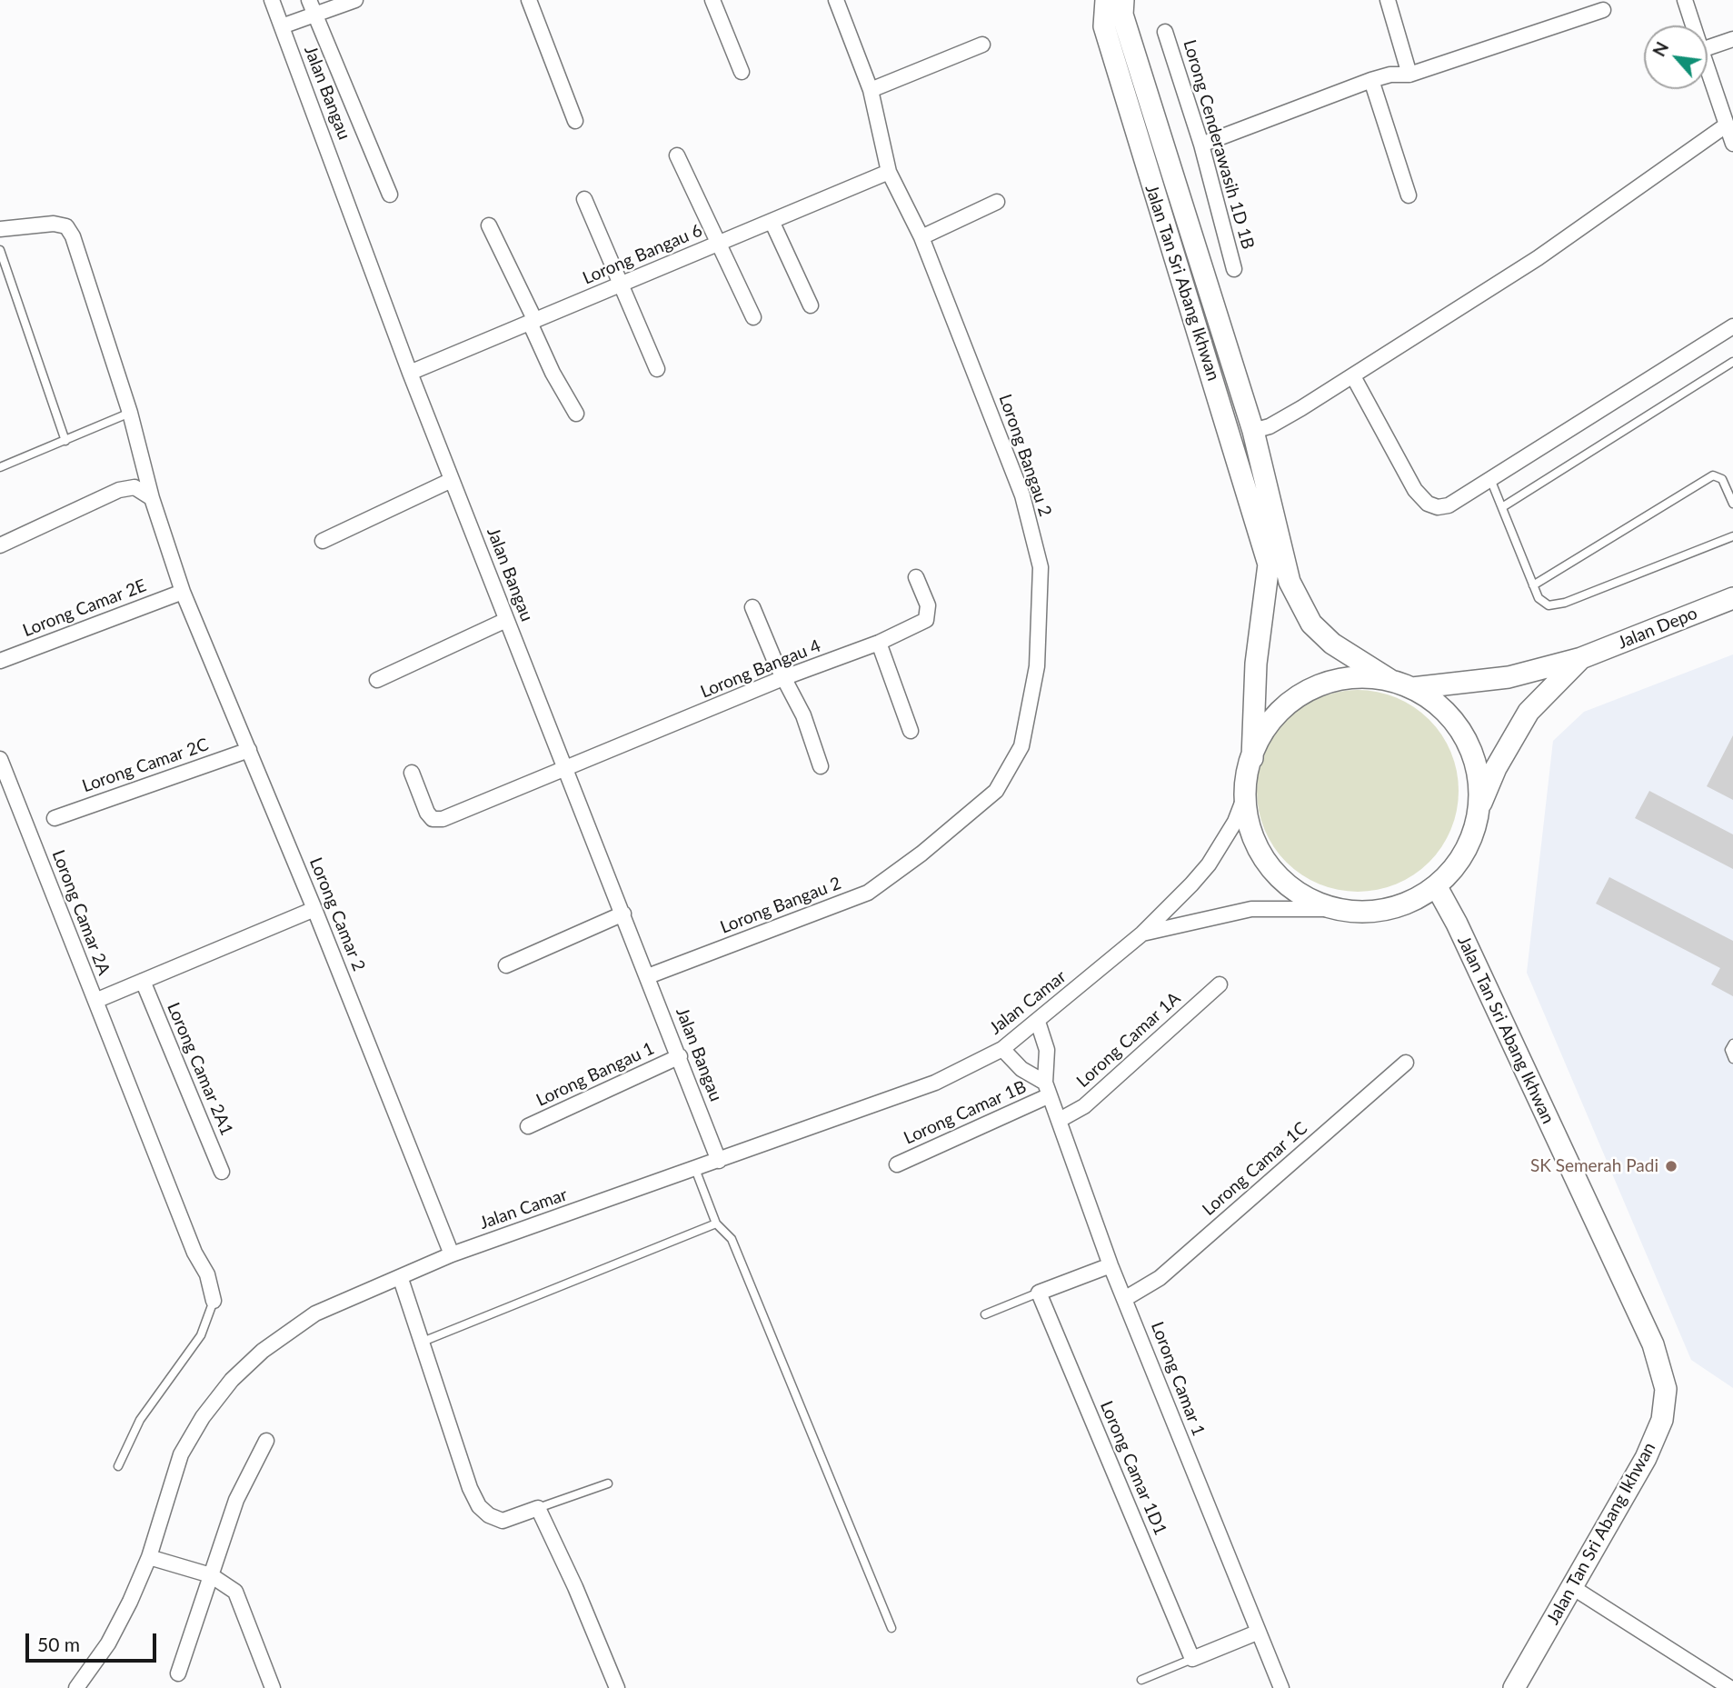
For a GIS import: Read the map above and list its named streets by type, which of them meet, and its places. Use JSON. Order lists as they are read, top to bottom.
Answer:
{
  "streets": {
    "street": [
      "Jalan Bangau",
      "Lorong Cenderawasih 1D 1B",
      "Lorong Bangau 6",
      "Jalan Tan Sri Abang Ikhwan",
      "Lorong Bangau 2",
      "Lorong Camar 2E",
      "Jalan Depo",
      "Lorong Bangau 4",
      "Lorong Camar 2C",
      "Lorong Camar 2A",
      "Lorong Camar 2",
      "Jalan Camar",
      "Lorong Camar 1A",
      "Lorong Camar 2A1",
      "Lorong Bangau 1",
      "Lorong Camar 1B",
      "Lorong Camar 1C",
      "Lorong Camar 1",
      "Lorong Camar 1D1"
    ]
  },
  "crossings": [
    ["Jalan Bangau", "Lorong Bangau 6"],
    ["Jalan Bangau", "Lorong Bangau 2"],
    ["Jalan Bangau", "Lorong Bangau 4"],
    ["Jalan Bangau", "Jalan Camar"],
    ["Jalan Bangau", "Lorong Bangau 1"],
    ["Lorong Bangau 6", "Lorong Bangau 2"],
    ["Lorong Camar 2E", "Lorong Camar 2"],
    ["Lorong Camar 2C", "Lorong Camar 2"],
    ["Lorong Camar 2A", "Lorong Camar 2"],
    ["Lorong Camar 2A", "Lorong Camar 2A1"],
    ["Lorong Camar 2", "Jalan Camar"],
    ["Jalan Camar", "Lorong Camar 1"],
    ["Lorong Camar 1A", "Lorong Camar 1"],
    ["Lorong Camar 1B", "Lorong Camar 1"],
    ["Lorong Camar 1C", "Lorong Camar 1"]
  ],
  "places": ["SK Semerah Padi"],
  "scale_bar": "50 m",
  "north": "top left"
}
